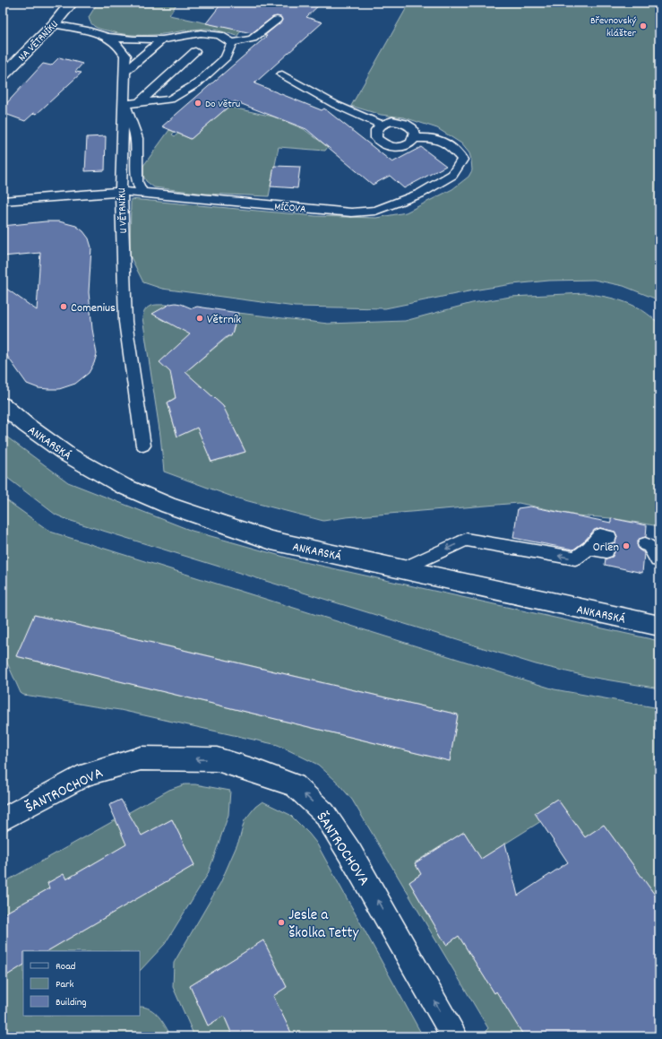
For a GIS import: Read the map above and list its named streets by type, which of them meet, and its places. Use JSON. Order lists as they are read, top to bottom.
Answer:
{
  "streets": {
    "street": ["NA VĚTRNÍKU", "ANKARSKÁ", "ŠANTROCHOVA"],
    "lane": ["MÍČOVA", "U VĚTRNÍKU"]
  },
  "crossings": [
    ["NA VĚTRNÍKU", "U VĚTRNÍKU"],
    ["MÍČOVA", "U VĚTRNÍKU"]
  ],
  "one_way": ["ŠANTROCHOVA"],
  "places": [
    "Břevnovský klášter",
    "Do Větru",
    "Comenius",
    "Větrník",
    "Orlen",
    "Jesle a školka Tetty"
  ],
  "legend": ["Road", "Park", "Building"]
}
